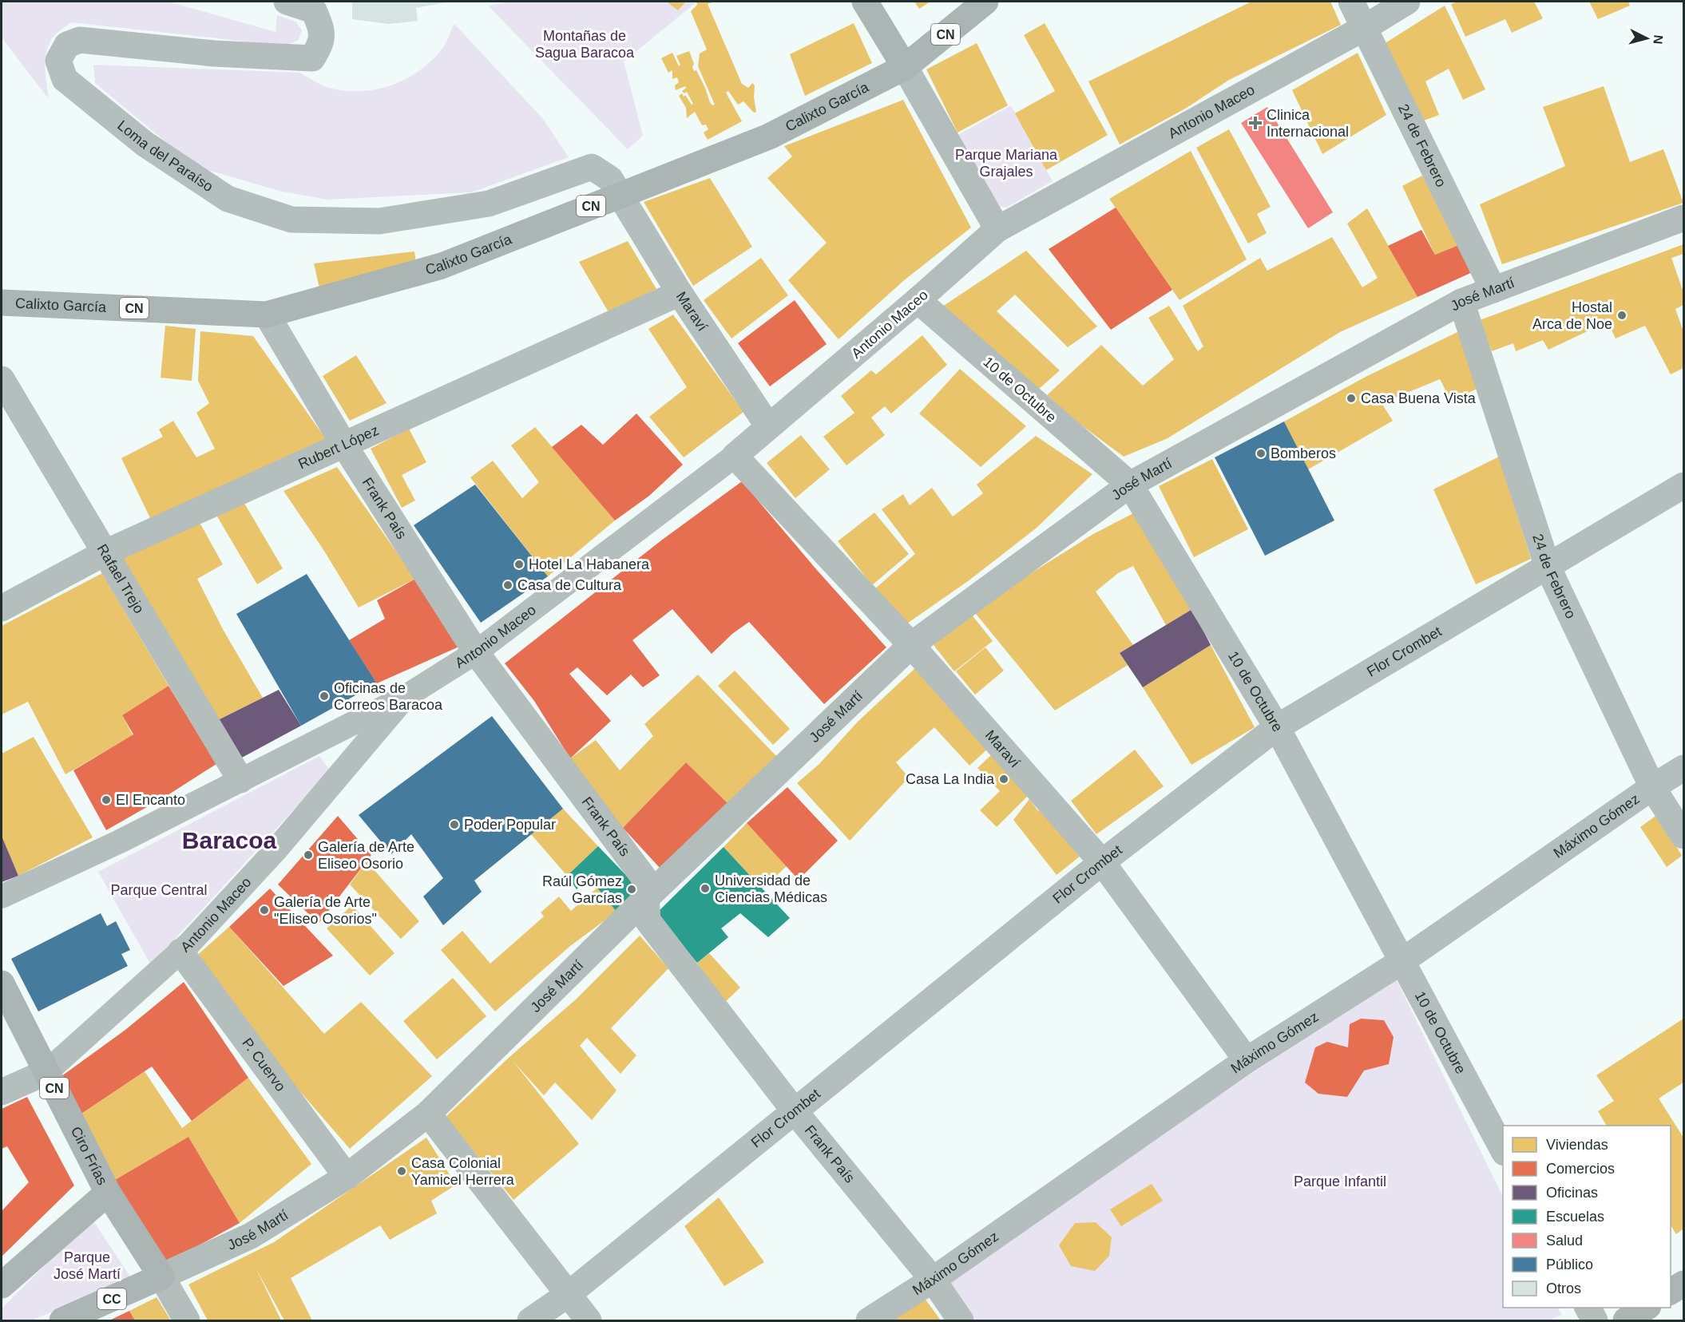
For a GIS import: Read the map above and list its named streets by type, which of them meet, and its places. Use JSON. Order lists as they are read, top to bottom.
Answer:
{
  "streets": {
    "main road": [
      "CN",
      "Calixto García",
      "Antonio Maceo",
      "José Martí",
      "10 de Octubre",
      "Ciro Frías",
      "CC"
    ],
    "street": [
      "24 de Febrero",
      "Loma del Paraíso",
      "Maraví",
      "Rubert López",
      "Frank País",
      "Rafael Trejo",
      "Flor Crombet",
      "Máximo Gómez",
      "P. Cuervo"
    ]
  },
  "crossings": [
    ["CN", "Calixto García"],
    ["Calixto García", "Loma del Paraíso"],
    ["Calixto García", "Maraví"],
    ["Calixto García", "Frank País"],
    ["Antonio Maceo", "24 de Febrero"],
    ["Antonio Maceo", "Maraví"],
    ["Antonio Maceo", "10 de Octubre"],
    ["Antonio Maceo", "Frank País"],
    ["Antonio Maceo", "Rafael Trejo"],
    ["Antonio Maceo", "P. Cuervo"],
    ["Antonio Maceo", "Ciro Frías"],
    ["24 de Febrero", "José Martí"],
    ["24 de Febrero", "Flor Crombet"],
    ["24 de Febrero", "Máximo Gómez"],
    ["Loma del Paraíso", "Maraví"],
    ["José Martí", "Maraví"],
    ["José Martí", "10 de Octubre"],
    ["José Martí", "Frank País"],
    ["José Martí", "P. Cuervo"],
    ["José Martí", "Ciro Frías"],
    ["Maraví", "Rubert López"],
    ["Maraví", "Flor Crombet"],
    ["Maraví", "Máximo Gómez"],
    ["10 de Octubre", "Flor Crombet"],
    ["10 de Octubre", "Máximo Gómez"],
    ["Rubert López", "Frank País"],
    ["Rubert López", "Rafael Trejo"],
    ["Frank País", "Flor Crombet"],
    ["Frank País", "Máximo Gómez"]
  ],
  "districts": ["Baracoa"],
  "parks": [
    "Montañas de Sagua Baracoa",
    "Parque Mariana Grajales",
    "Parque Central",
    "Parque Infantil",
    "Parque José Martí"
  ],
  "places": {
    "health": ["Clinica Internacional"],
    "other": [
      "Hostal Arca de Noe",
      "Casa Buena Vista",
      "Bomberos",
      "Hotel La Habanera",
      "Casa de Cultura",
      "Oficinas de Correos Baracoa",
      "Casa La India",
      "El Encanto",
      "Poder Popular",
      "Galería de Arte Eliseo Osorio",
      "Universidad de Ciencias Médicas",
      "Raúl Gómez Garcías",
      "Galería de Arte \"Eliseo Osorios\"",
      "Casa Colonial Yamicel Herrera"
    ]
  },
  "legend": [
    "Viviendas",
    "Comercios",
    "Oficinas",
    "Escuelas",
    "Salud",
    "Público",
    "Otros"
  ],
  "north": "right"
}
